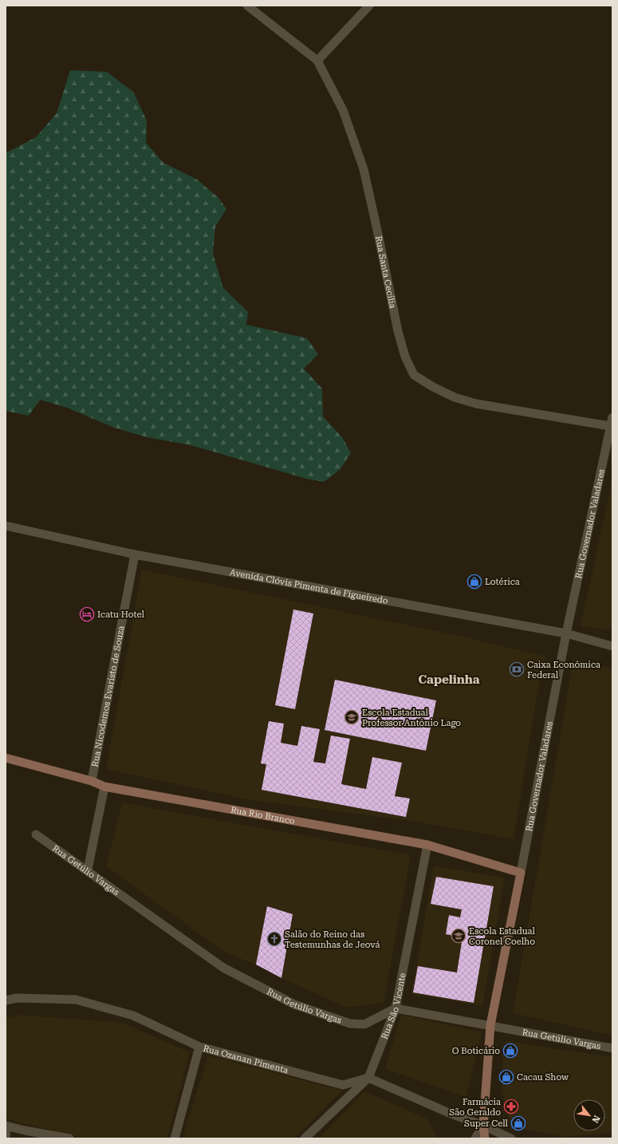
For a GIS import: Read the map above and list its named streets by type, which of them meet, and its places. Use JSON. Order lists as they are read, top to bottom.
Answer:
{
  "streets": {
    "main road": ["Rua Governador Valadares", "Rua Rio Branco"],
    "street": [
      "Rua Santa Cecília",
      "Avenida Clóvis Pimenta de Figueiredo",
      "Rua Nicodemos Evaristo de Souza",
      "Rua Getúlio Vargas",
      "Rua São Vicente",
      "Rua Ozanan Pimenta"
    ]
  },
  "crossings": [
    ["Rua Santa Cecília", "Rua Governador Valadares"],
    ["Rua Governador Valadares", "Avenida Clóvis Pimenta de Figueiredo"],
    ["Rua Governador Valadares", "Rua Rio Branco"],
    ["Rua Governador Valadares", "Rua Getúlio Vargas"],
    ["Avenida Clóvis Pimenta de Figueiredo", "Rua Nicodemos Evaristo de Souza"],
    ["Rua Nicodemos Evaristo de Souza", "Rua Rio Branco"],
    ["Rua Rio Branco", "Rua São Vicente"],
    ["Rua Getúlio Vargas", "Rua São Vicente"],
    ["Rua São Vicente", "Rua Ozanan Pimenta"]
  ],
  "districts": ["Capelinha"],
  "places": {
    "shop": [
      "Lotérica",
      "O Boticário",
      "Cacau Show",
      "Super Cell"
    ],
    "hotel": ["Icatu Hotel"],
    "bank": ["Caixa Econômica Federal"],
    "school or university": ["Escola Estadual Professor Antônio Lago", "Escola Estadual Coronel Coelho"],
    "church": ["Salão do Reino das Testemunhas de Jeová"],
    "pharmacy": ["Farmácia São Geraldo"]
  },
  "north": "bottom right"
}
